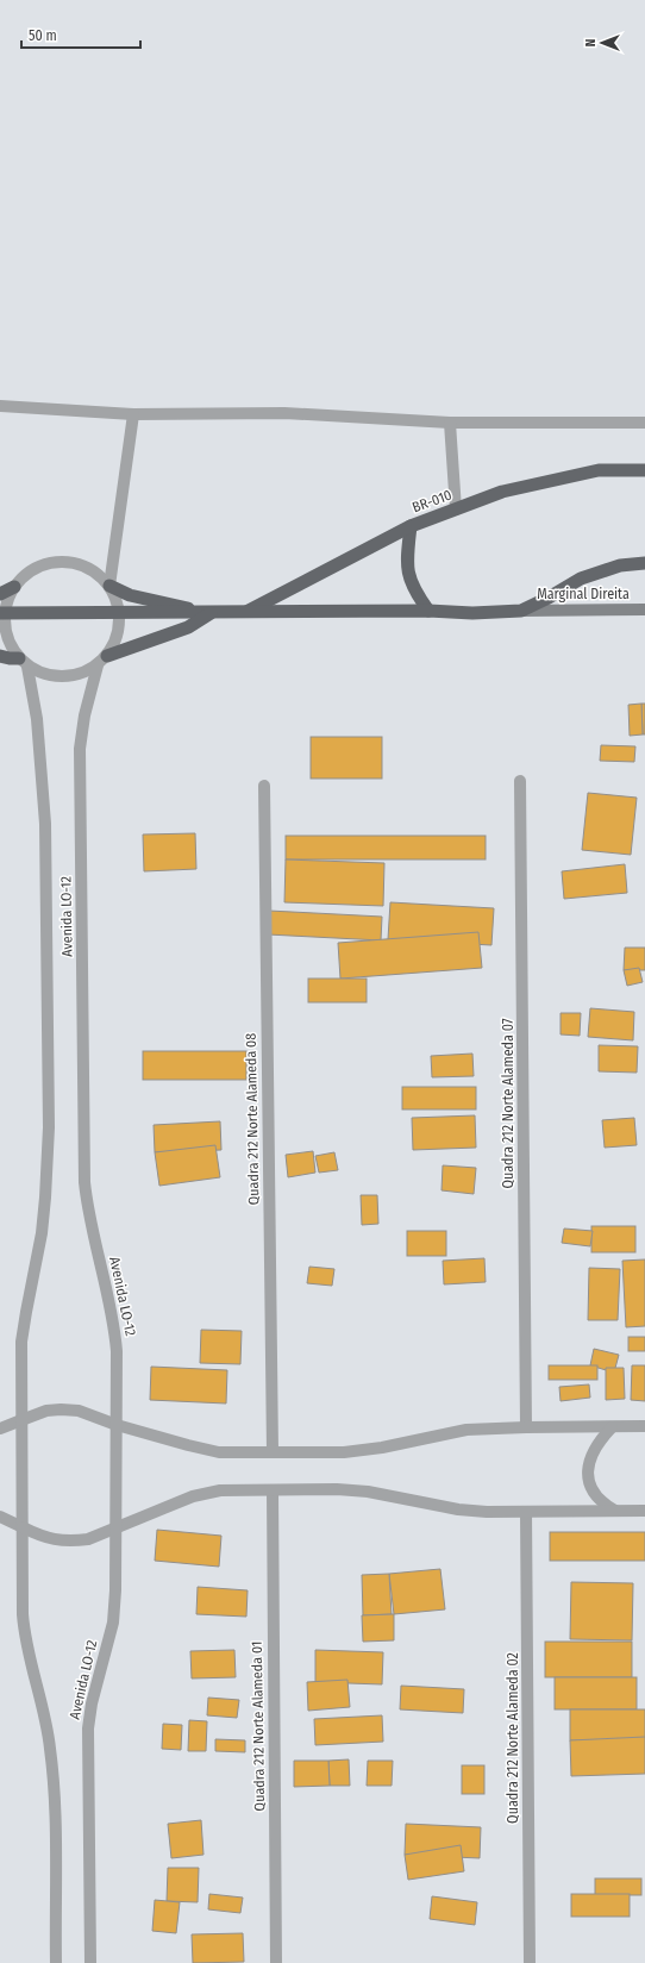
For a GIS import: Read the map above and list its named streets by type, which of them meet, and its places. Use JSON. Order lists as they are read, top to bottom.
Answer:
{
  "streets": {
    "highway": ["BR-010"],
    "main road": ["Marginal Direita"],
    "street": [
      "Avenida LO-12",
      "Quadra 212 Norte Alameda 07",
      "Quadra 212 Norte Alameda 08",
      "Quadra 212 Norte Alameda 01",
      "Quadra 212 Norte Alameda 02"
    ]
  },
  "scale_bar": "50 m",
  "north": "left"
}
